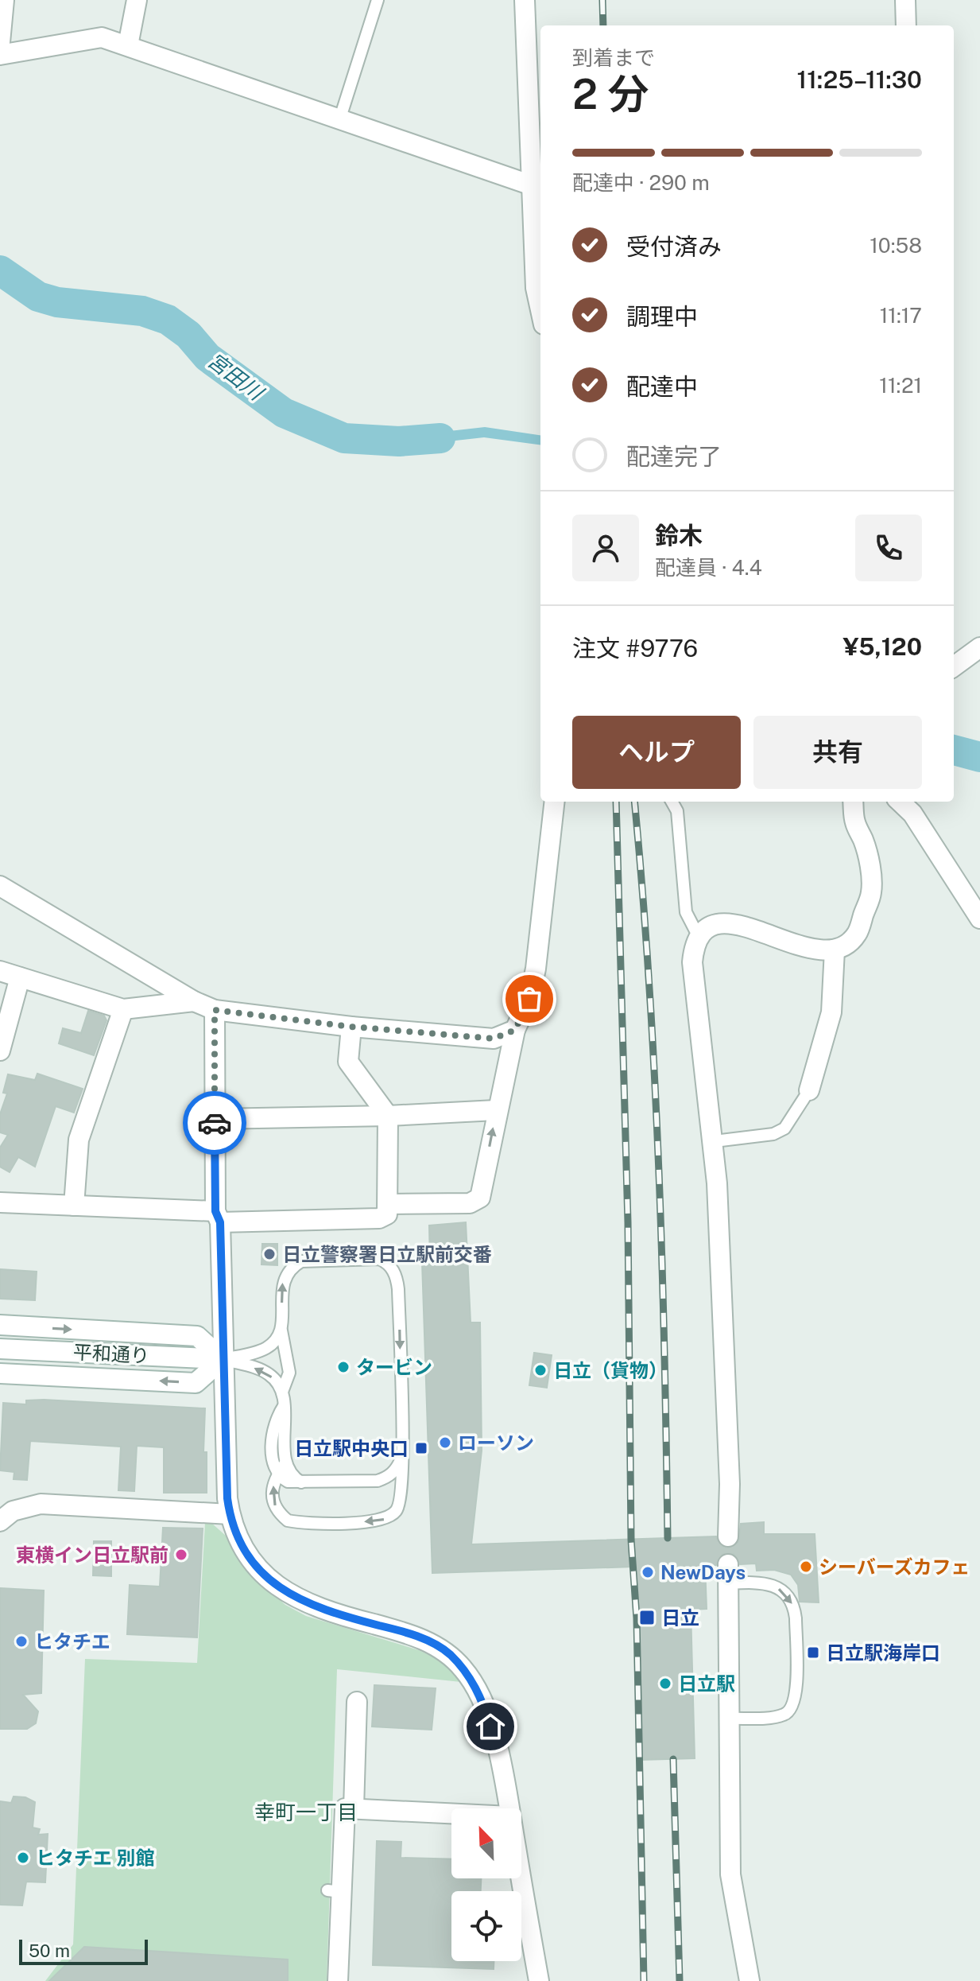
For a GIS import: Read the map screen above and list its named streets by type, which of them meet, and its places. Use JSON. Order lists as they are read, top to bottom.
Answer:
{
  "streets": {
    "street": ["平和通り"]
  },
  "districts": ["幸町一丁目"],
  "water": ["宮田川"],
  "places": {
    "other": [
      "日立警察署日立駅前交番",
      "タービン",
      "日立（貨物）",
      "ローソン",
      "東横イン日立駅前",
      "シーバーズカフェ",
      "NewDays",
      "ヒタチエ",
      "日立駅",
      "ヒタチエ 別館"
    ],
    "transit": ["日立駅中央口", "日立", "日立駅海岸口"]
  },
  "scale_bar": "50 m",
  "north": "top left",
  "page": {
    "heading": ["2 分", "到着まで", "11:25–11:30"],
    "panel": [
      "鈴木",
      "配達員 · 4.4",
      "注文 #9776",
      "¥5,120"
    ],
    "bar": "配達中 · 290 m",
    "list": [
      ["受付済み", "10:58"],
      ["調理中", "11:17"],
      ["配達中", "11:21"],
      "配達完了"
    ],
    "buttons": ["ヘルプ", "共有"],
    "scale": "50 m"
  }
}
